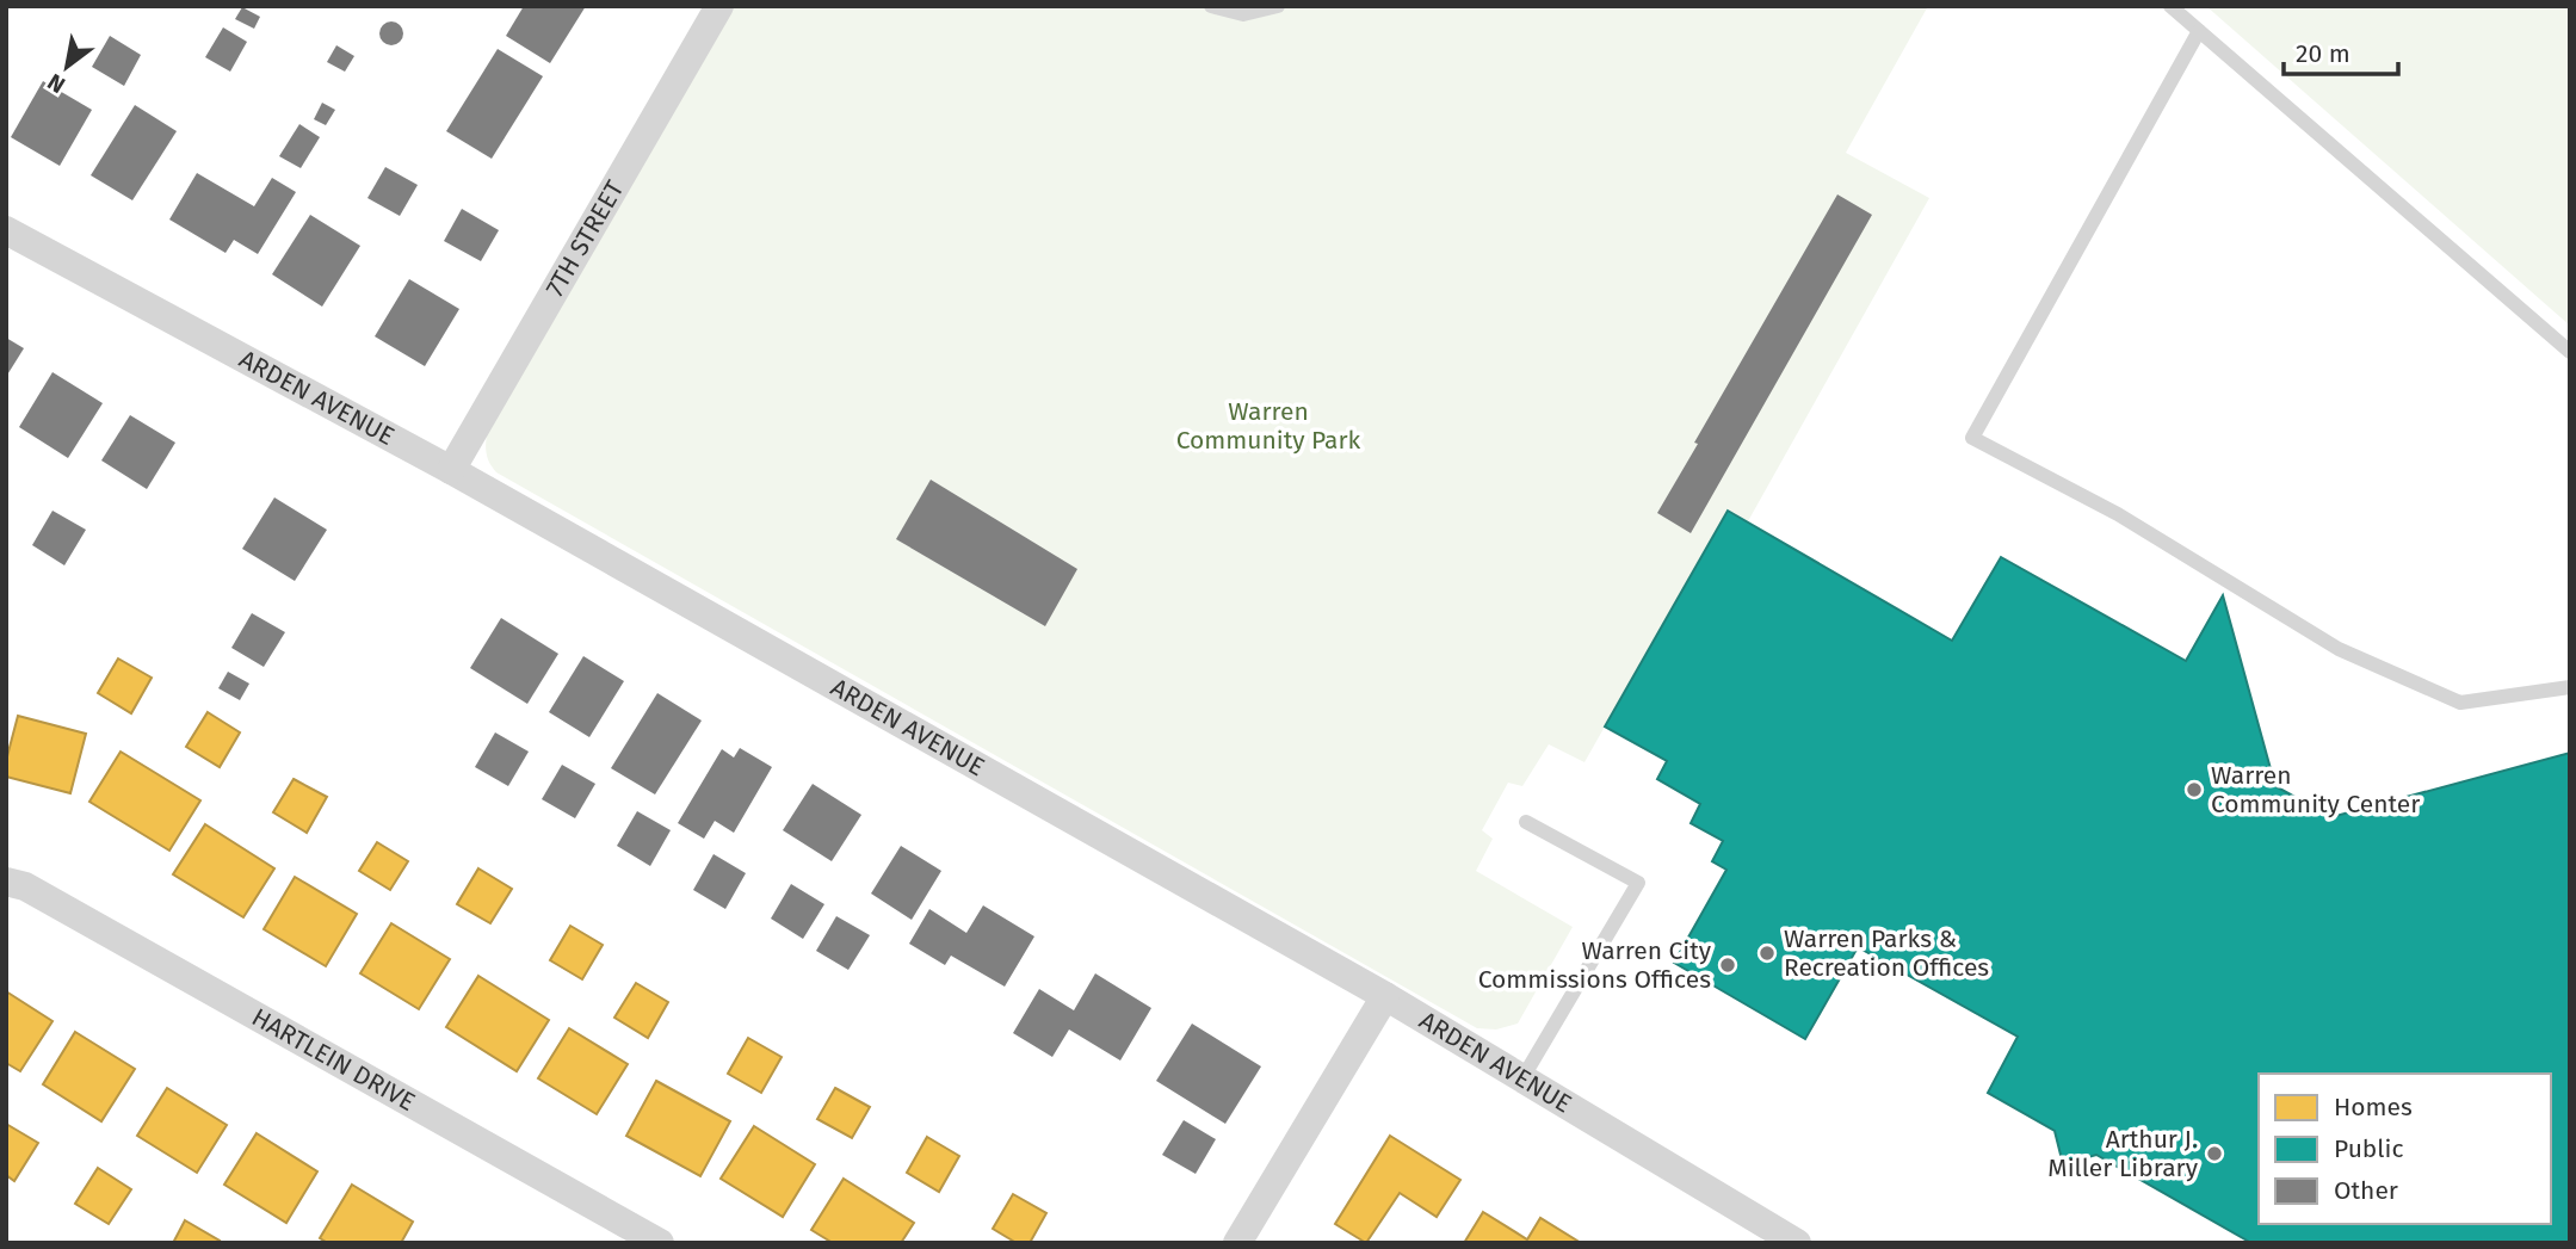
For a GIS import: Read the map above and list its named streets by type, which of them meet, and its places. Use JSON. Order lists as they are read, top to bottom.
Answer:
{
  "streets": {
    "street": ["7TH STREET", "ARDEN AVENUE", "HARTLEIN DRIVE"]
  },
  "crossings": [
    ["7TH STREET", "ARDEN AVENUE"]
  ],
  "parks": ["Warren Community Park"],
  "places": [
    "Warren Community Center",
    "Warren Parks & Recreation Offices",
    "Warren City Commissions Offices",
    "Arthur J. Miller Library"
  ],
  "legend": ["Homes", "Public", "Other"],
  "scale_bar": "20 m",
  "north": "bottom left"
}
